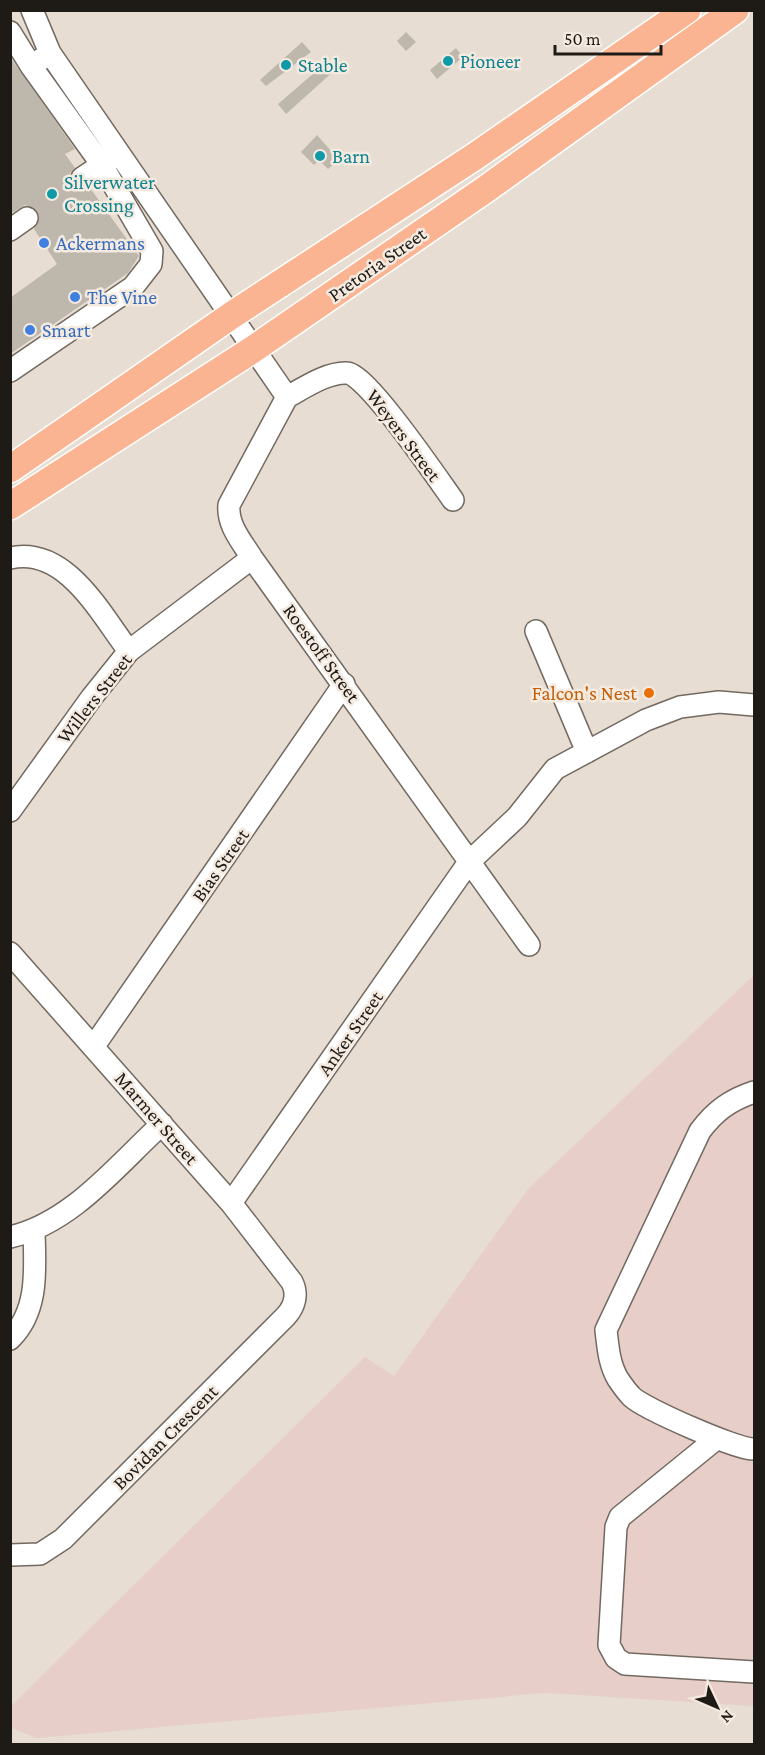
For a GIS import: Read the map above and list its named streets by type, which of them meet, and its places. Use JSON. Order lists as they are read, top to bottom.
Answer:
{
  "streets": {
    "main road": ["Pretoria Street"],
    "street": [
      "Weyers Street",
      "Roestoff Street",
      "Willers Street",
      "Bias Street",
      "Anker Street",
      "Marmer Street",
      "Bovidan Crescent"
    ]
  },
  "crossings": [
    ["Weyers Street", "Roestoff Street"],
    ["Roestoff Street", "Willers Street"],
    ["Roestoff Street", "Bias Street"],
    ["Roestoff Street", "Anker Street"],
    ["Bias Street", "Marmer Street"],
    ["Anker Street", "Marmer Street"],
    ["Marmer Street", "Bovidan Crescent"]
  ],
  "places": [
    "Pioneer",
    "Stable",
    "Barn",
    "Silverwater Crossing",
    "Ackermans",
    "The Vine",
    "Smart",
    "Falcon's Nest"
  ],
  "scale_bar": "50 m",
  "north": "bottom right"
}
